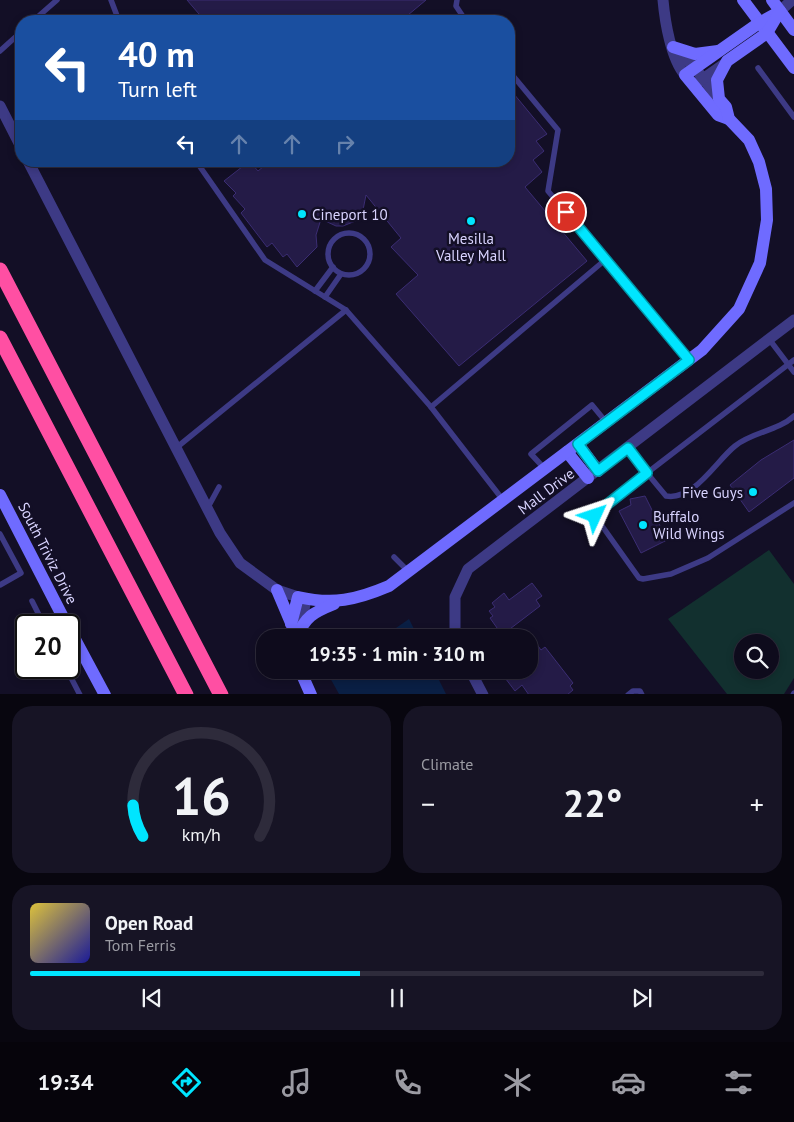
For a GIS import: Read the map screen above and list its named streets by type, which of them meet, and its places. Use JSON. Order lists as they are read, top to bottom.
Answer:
{
  "streets": {
    "street": ["Mall Drive", "South Triviz Drive"]
  },
  "places": [
    "Cineport 10",
    "Mesilla Valley Mall",
    "Five Guys",
    "Buffalo Wild Wings"
  ],
  "page": {
    "turn": ["40 m", "Turn left"],
    "limit": "20",
    "trip": "19:35 · 1 min · 310 m",
    "tile": "Climate",
    "heat": ["−", "22°", "+"],
    "song": ["Open Road", "Tom Ferris"],
    "tabs": "19:34",
    "gauge": ["16", "km/h"]
  }
}
